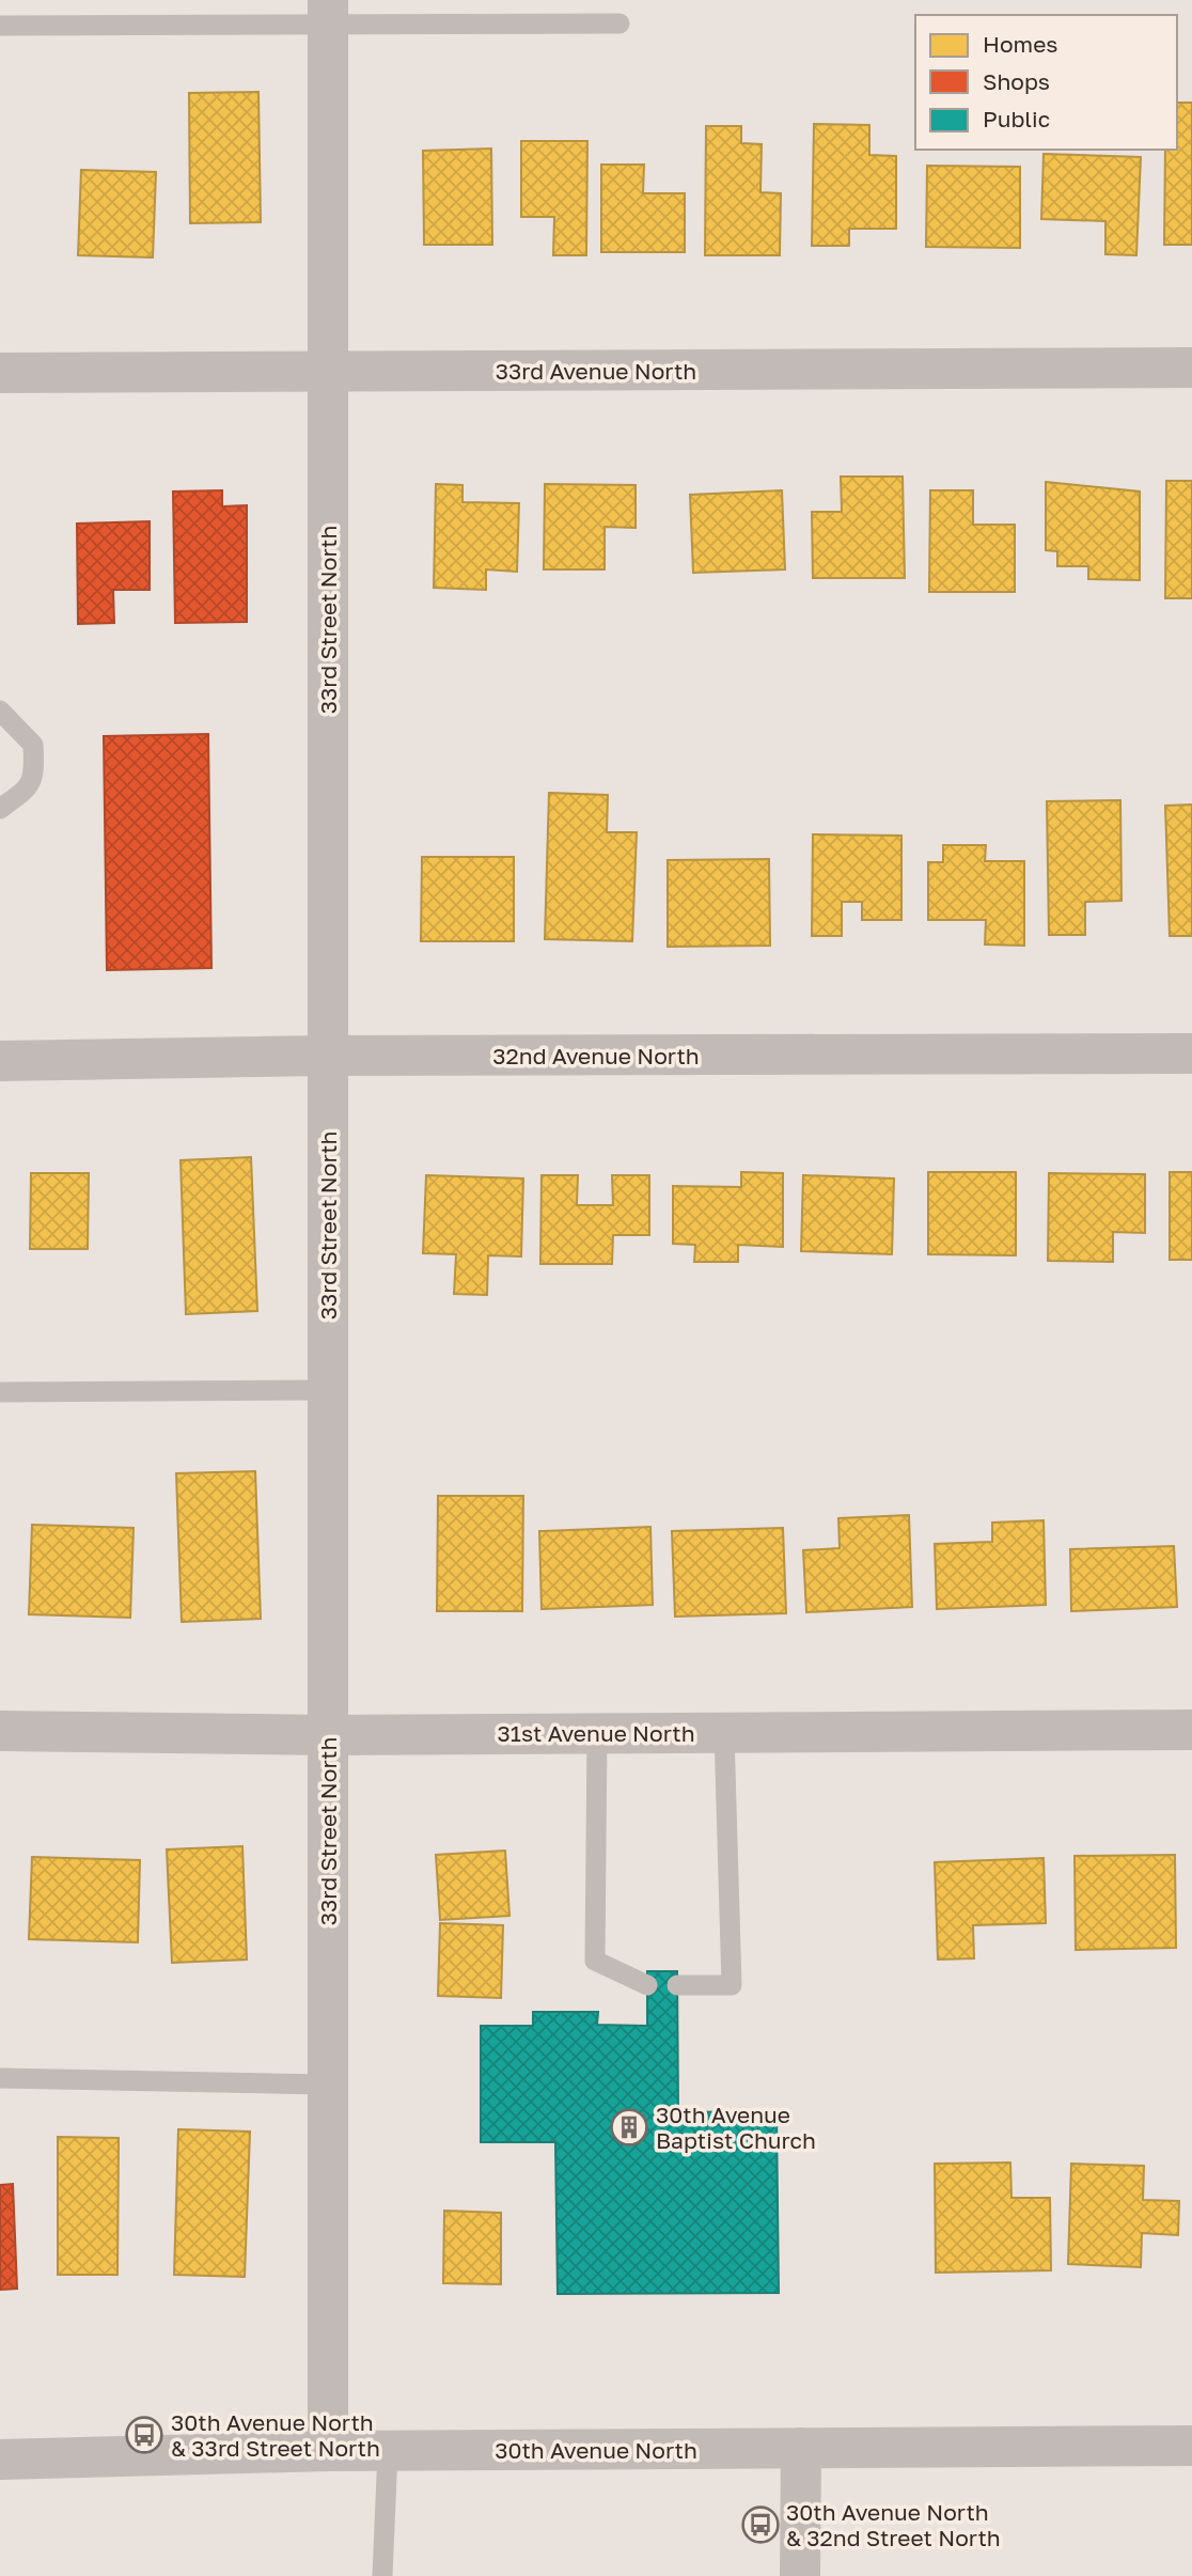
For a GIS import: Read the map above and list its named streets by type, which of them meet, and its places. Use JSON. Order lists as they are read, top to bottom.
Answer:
{
  "streets": {
    "street": [
      "33rd Avenue North",
      "33rd Street North",
      "32nd Avenue North",
      "31st Avenue North",
      "30th Avenue North"
    ]
  },
  "crossings": [
    ["33rd Avenue North", "33rd Street North"],
    ["33rd Street North", "32nd Avenue North"],
    ["33rd Street North", "31st Avenue North"],
    ["33rd Street North", "30th Avenue North"]
  ],
  "places": {
    "building": ["30th Avenue Baptist Church"],
    "bus stop": ["30th Avenue North & 33rd Street North", "30th Avenue North & 32nd Street North"]
  },
  "legend": ["Homes", "Shops", "Public"]
}
